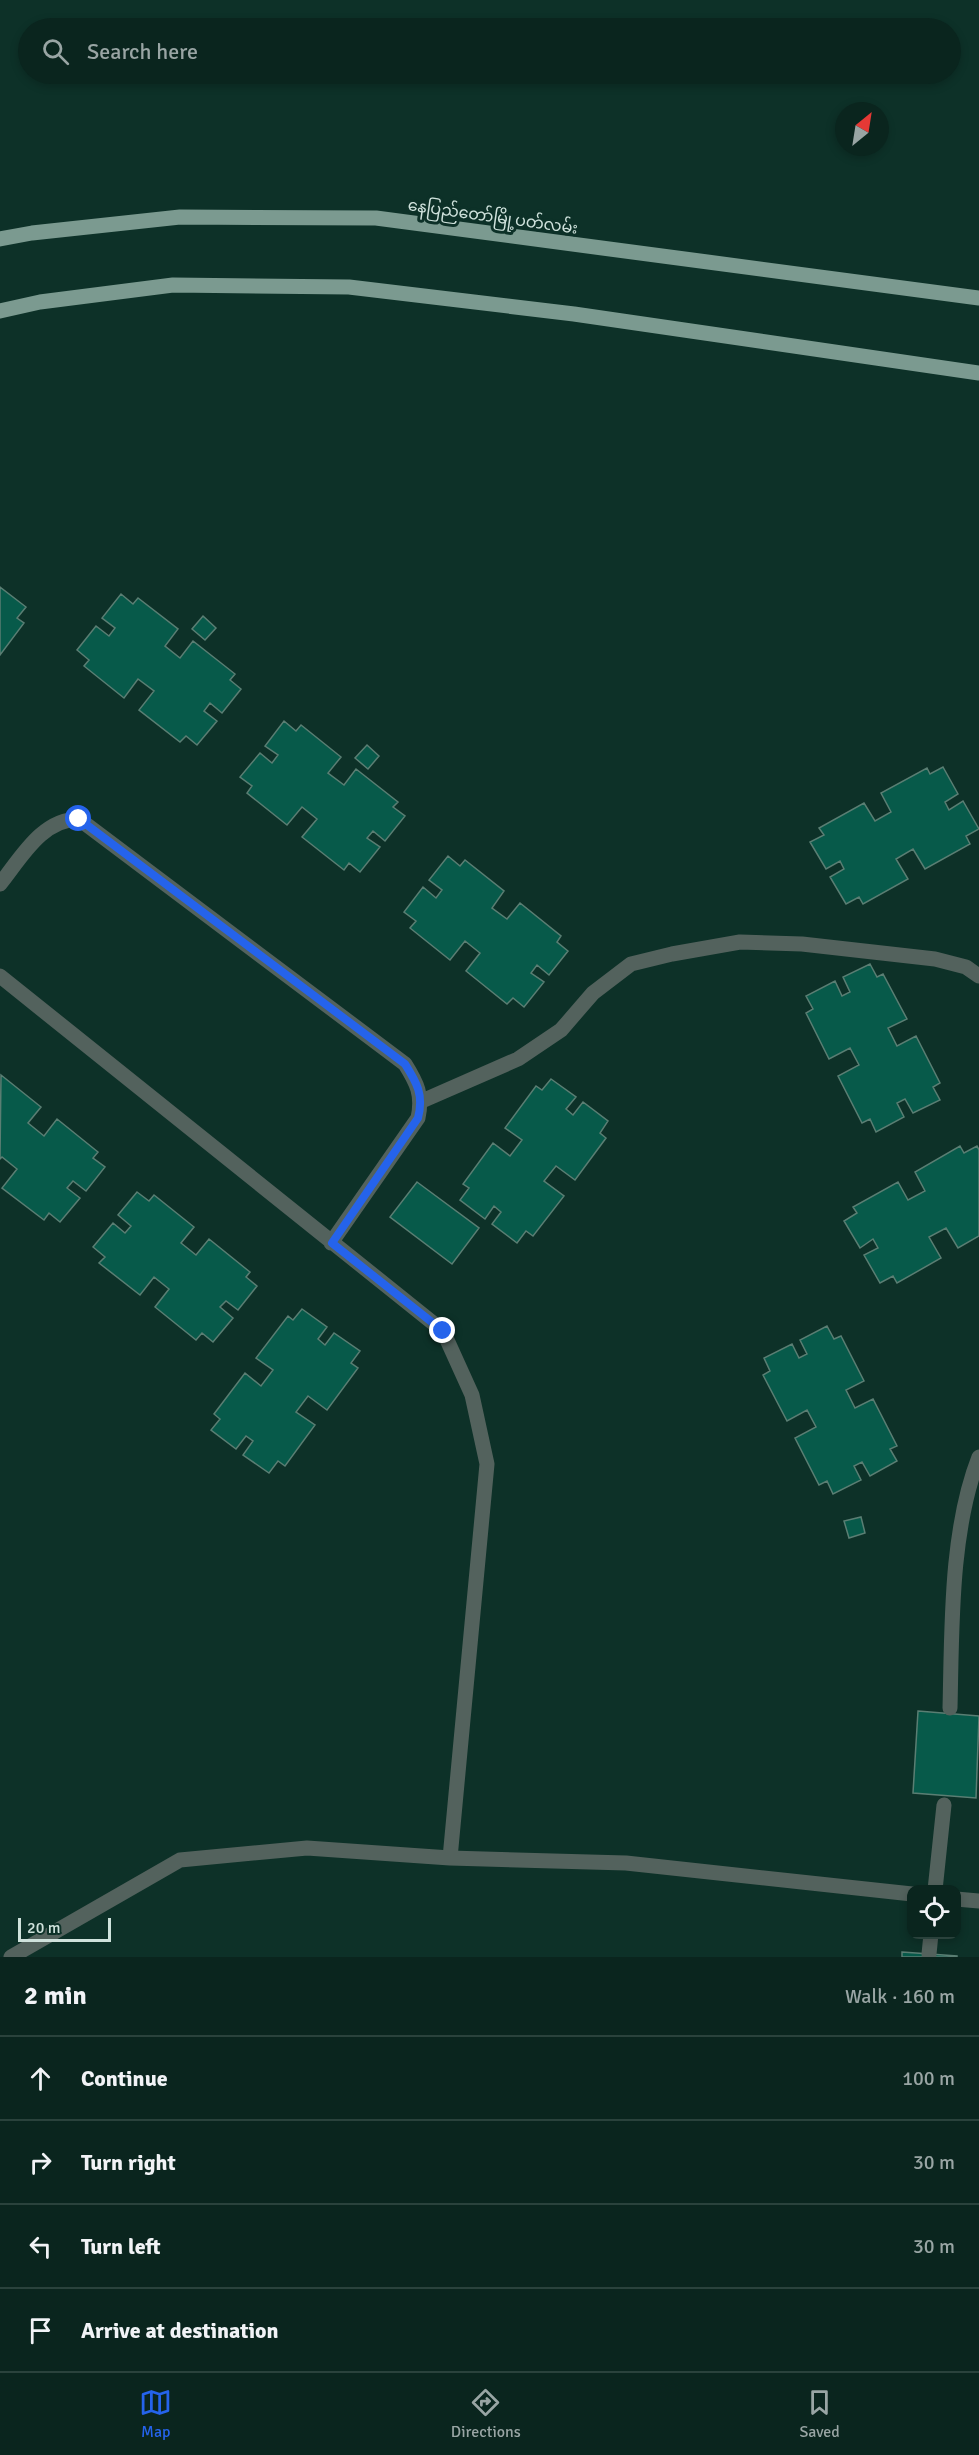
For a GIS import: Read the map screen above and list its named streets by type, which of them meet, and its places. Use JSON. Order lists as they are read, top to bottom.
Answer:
{
  "streets": {
    "main road": ["နေပြည်တော်မြို့ပတ်လမ်း"]
  },
  "scale_bar": "20 m",
  "north": "top right",
  "page": {
    "search": "Search here",
    "scale": "20 m",
    "heading": ["2 min", "Walk · 160 m"],
    "list": [
      ["Continue", "100 m"],
      ["Turn right", "30 m"],
      ["Turn left", "30 m"],
      "Arrive at destination"
    ],
    "nav": ["Map", "Directions", "Saved"]
  }
}
